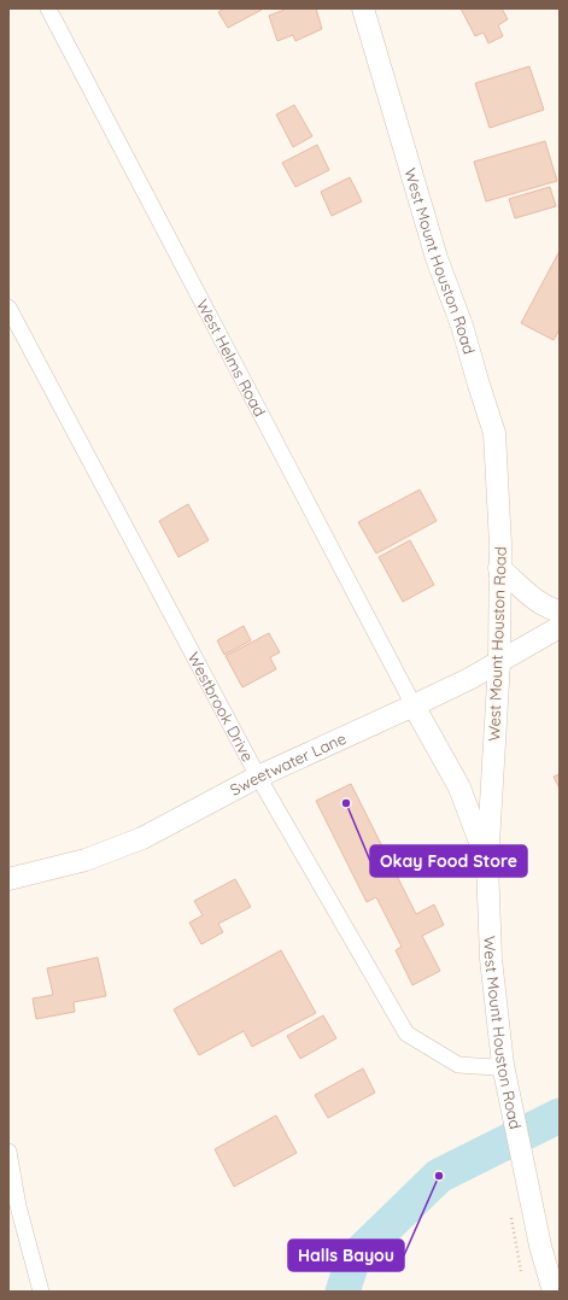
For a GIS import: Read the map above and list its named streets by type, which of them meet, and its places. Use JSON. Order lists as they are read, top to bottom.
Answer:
{
  "streets": {
    "main road": ["West Mount Houston Road", "Sweetwater Lane"],
    "street": ["West Helms Road", "Westbrook Drive"]
  },
  "crossings": [
    ["West Mount Houston Road", "Westbrook Drive"],
    ["West Mount Houston Road", "Sweetwater Lane"],
    ["West Helms Road", "Sweetwater Lane"],
    ["Westbrook Drive", "Sweetwater Lane"]
  ],
  "places": ["Okay Food Store", "Halls Bayou"]
}
